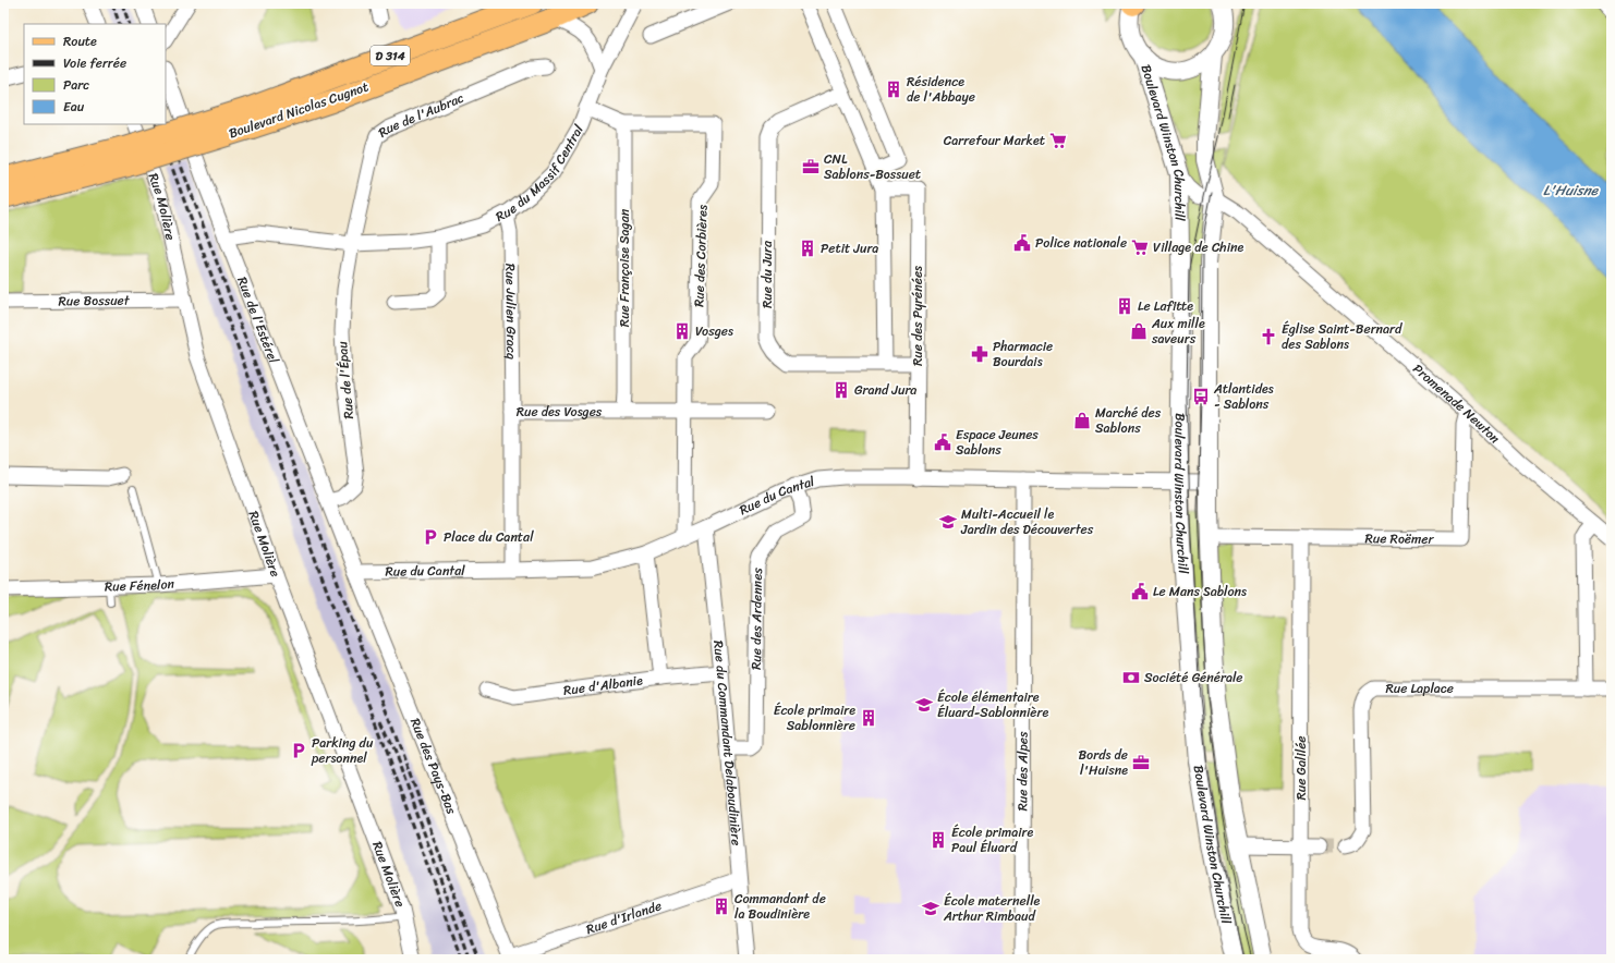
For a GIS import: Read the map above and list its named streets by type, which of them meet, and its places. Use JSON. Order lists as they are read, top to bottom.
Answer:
{
  "streets": {
    "main road": ["D 314", "Boulevard Nicolas Cugnot"],
    "street": [
      "Rue de l'Aubrac",
      "Boulevard Winston Churchill",
      "Rue du Massif Central",
      "Rue Molière",
      "Rue des Corbières",
      "Rue Françoise Sagan",
      "Rue du Jura",
      "Rue Bossuet",
      "Rue Julien Gracq",
      "Rue des Pyrénées",
      "Rue de l'Estérel",
      "Rue de l'Épau",
      "Promenade Newton",
      "Rue des Vosges",
      "Rue du Cantal",
      "Rue Roëmer",
      "Rue Fénelon",
      "Rue des Ardennes",
      "Rue d'Albanie",
      "Rue Laplace",
      "Rue du Commandant Delaboudinière",
      "Rue des Pays-Bas",
      "Rue Galilée",
      "Rue des Alpes",
      "Rue d'Irlande"
    ]
  },
  "crossings": [
    ["Rue de l'Aubrac", "Rue du Massif Central"],
    ["Rue de l'Aubrac", "Rue de l'Épau"],
    ["Boulevard Winston Churchill", "Promenade Newton"],
    ["Boulevard Winston Churchill", "Rue du Cantal"],
    ["Boulevard Winston Churchill", "Rue Roëmer"],
    ["Rue du Massif Central", "Rue des Corbières"],
    ["Rue du Massif Central", "Rue Julien Gracq"],
    ["Rue du Massif Central", "Rue de l'Estérel"],
    ["Rue du Massif Central", "Rue de l'Épau"],
    ["Rue Molière", "Rue Bossuet"],
    ["Rue Molière", "Rue Fénelon"],
    ["Rue des Corbières", "Rue Françoise Sagan"],
    ["Rue des Corbières", "Rue des Vosges"],
    ["Rue des Corbières", "Rue du Cantal"],
    ["Rue Françoise Sagan", "Rue des Vosges"],
    ["Rue du Jura", "Rue des Pyrénées"],
    ["Rue Julien Gracq", "Rue des Vosges"],
    ["Rue des Pyrénées", "Rue du Cantal"],
    ["Rue de l'Estérel", "Rue de l'Épau"],
    ["Rue de l'Estérel", "Rue du Cantal"],
    ["Rue de l'Estérel", "Rue des Pays-Bas"],
    ["Promenade Newton", "Rue Roëmer"],
    ["Rue des Vosges", "Rue du Cantal"],
    ["Rue du Cantal", "Rue des Ardennes"],
    ["Rue du Cantal", "Rue du Commandant Delaboudinière"],
    ["Rue du Cantal", "Rue des Pays-Bas"],
    ["Rue du Cantal", "Rue des Alpes"],
    ["Rue Roëmer", "Rue Galilée"],
    ["Rue des Ardennes", "Rue du Commandant Delaboudinière"],
    ["Rue d'Albanie", "Rue du Commandant Delaboudinière"],
    ["Rue du Commandant Delaboudinière", "Rue d'Irlande"],
    ["Rue des Pays-Bas", "Rue d'Irlande"]
  ],
  "water": ["L'Huisne"],
  "places": {
    "building": [
      "Résidence de l'Abbaye",
      "Petit Jura",
      "Le Lafitte",
      "Vosges",
      "Grand Jura",
      "École primaire Sablonnière",
      "École primaire Paul Éluard",
      "Commandant de la Boudinière"
    ],
    "supermarket": ["Carrefour Market", "Village de Chine"],
    "office": ["CNL Sablons-Bossuet", "Bords de l'Huisne"],
    "public building": ["Police nationale", "Espace Jeunes Sablons", "Le Mans Sablons"],
    "shop": ["Aux mille saveurs", "Marché des Sablons"],
    "church": ["Église Saint-Bernard des Sablons"],
    "pharmacy": ["Pharmacie Bourdais"],
    "bus stop": ["Atlantides - Sablons"],
    "school or university": ["Multi-Accueil le Jardin des Découvertes", "École élémentaire Éluard-Sablonnière", "École maternelle Arthur Rimbaud"],
    "parking": ["Place du Cantal", "Parking du personnel"],
    "bank": ["Société Générale"]
  },
  "legend": [
    "Route",
    "Voie ferrée",
    "Parc",
    "Eau"
  ]
}
